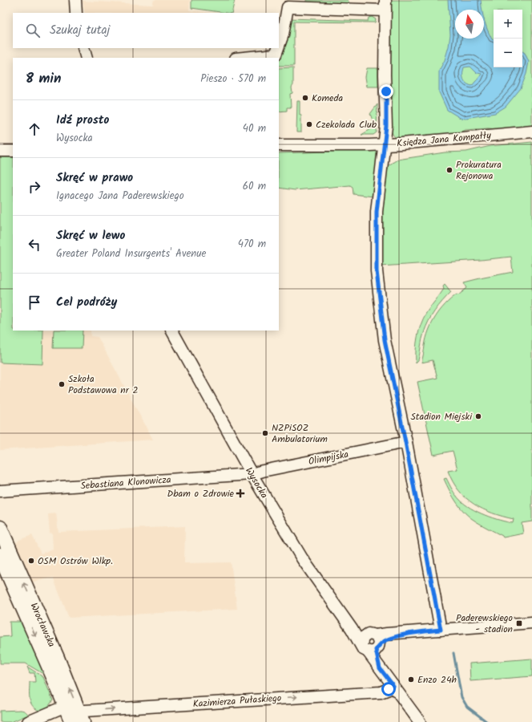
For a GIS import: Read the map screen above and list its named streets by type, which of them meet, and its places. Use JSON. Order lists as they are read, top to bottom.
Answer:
{
  "streets": {
    "main road": ["Wrocławska"],
    "street": [
      "Księdza Jana Kompałły",
      "Olimpijska",
      "Sebastiana Klonowicza",
      "Wysocka",
      "Kazimierza Pułaskiego"
    ]
  },
  "crossings": [
    ["Olimpijska", "Sebastiana Klonowicza"],
    ["Olimpijska", "Wysocka"],
    ["Sebastiana Klonowicza", "Wysocka"],
    ["Wysocka", "Kazimierza Pułaskiego"],
    ["Wrocławska", "Kazimierza Pułaskiego"]
  ],
  "one_way": ["Kazimierza Pułaskiego"],
  "places": {
    "other": [
      "Komeda",
      "Czekolada Club",
      "Prokuratura Rejonowa",
      "Szkoła Podstawowa nr 2",
      "Stadion Miejski",
      "NZPiSOZ Ambulatorium",
      "OSM Ostrów Wlkp.",
      "Enzo 24h"
    ],
    "health": ["Dbam o Zdrowie"],
    "transit": ["Paderewskiego - stadion"]
  },
  "north": "top",
  "page": {
    "map_buttons": ["+", "−"],
    "search": "Szukaj tutaj",
    "heading": ["8 min", "Pieszo · 570 m"],
    "list": [
      ["Idź prosto", "Wysocka", "40 m"],
      ["Skręć w prawo", "Ignacego Jana Paderewskiego", "60 m"],
      ["Skręć w lewo", "Greater Poland Insurgents' Avenue", "470 m"],
      "Cel podróży"
    ]
  }
}
